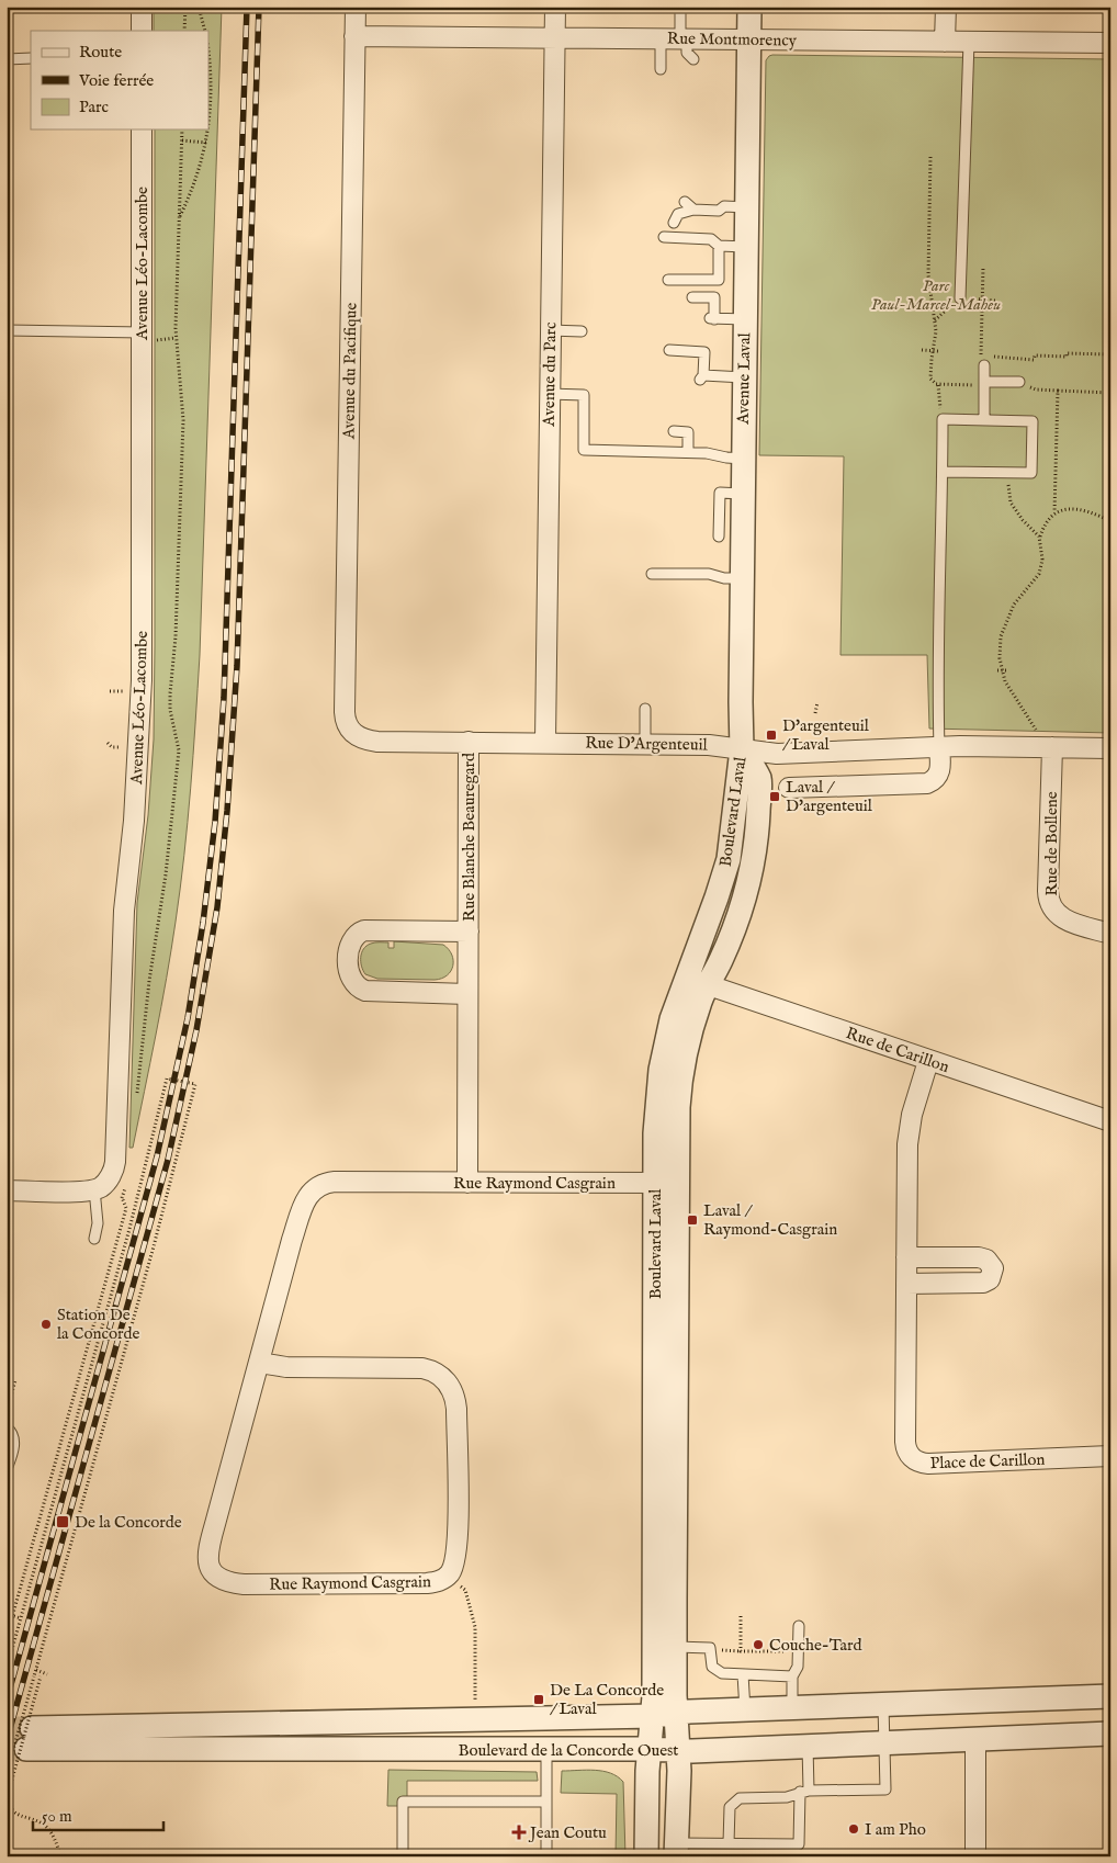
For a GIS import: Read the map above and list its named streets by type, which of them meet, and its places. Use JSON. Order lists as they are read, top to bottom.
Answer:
{
  "streets": {
    "street": [
      "Rue Montmorency",
      "Avenue Léo-Lacombe",
      "Avenue du Pacifique",
      "Avenue du Parc",
      "Avenue Laval",
      "Rue D'Argenteuil",
      "Boulevard Laval",
      "Rue Blanche Beauregard",
      "Rue de Bollene",
      "Rue de Carillon",
      "Rue Raymond Casgrain",
      "Place de Carillon",
      "Boulevard de la Concorde Ouest"
    ]
  },
  "crossings": [
    ["Rue Montmorency", "Avenue du Pacifique"],
    ["Rue Montmorency", "Avenue du Parc"],
    ["Rue Montmorency", "Avenue Laval"],
    ["Avenue du Pacifique", "Rue D'Argenteuil"],
    ["Avenue du Parc", "Rue D'Argenteuil"],
    ["Avenue Laval", "Rue D'Argenteuil"],
    ["Avenue Laval", "Boulevard Laval"],
    ["Rue D'Argenteuil", "Boulevard Laval"],
    ["Rue D'Argenteuil", "Rue Blanche Beauregard"],
    ["Rue D'Argenteuil", "Rue de Bollene"],
    ["Boulevard Laval", "Rue de Carillon"],
    ["Boulevard Laval", "Rue Raymond Casgrain"],
    ["Boulevard Laval", "Boulevard de la Concorde Ouest"],
    ["Rue Blanche Beauregard", "Rue Raymond Casgrain"],
    ["Rue de Carillon", "Place de Carillon"]
  ],
  "parks": ["Parc Paul-Marcel-Maheu"],
  "places": {
    "transit": [
      "D'argenteuil / Laval",
      "Laval / D'argenteuil",
      "Laval / Raymond-Casgrain",
      "De la Concorde",
      "De La Concorde / Laval"
    ],
    "other": ["Station De la Concorde", "Couche-Tard", "I am Pho"],
    "health": ["Jean Coutu"]
  },
  "legend": ["Route", "Voie ferrée", "Parc"],
  "scale_bar": "50 m"
}
